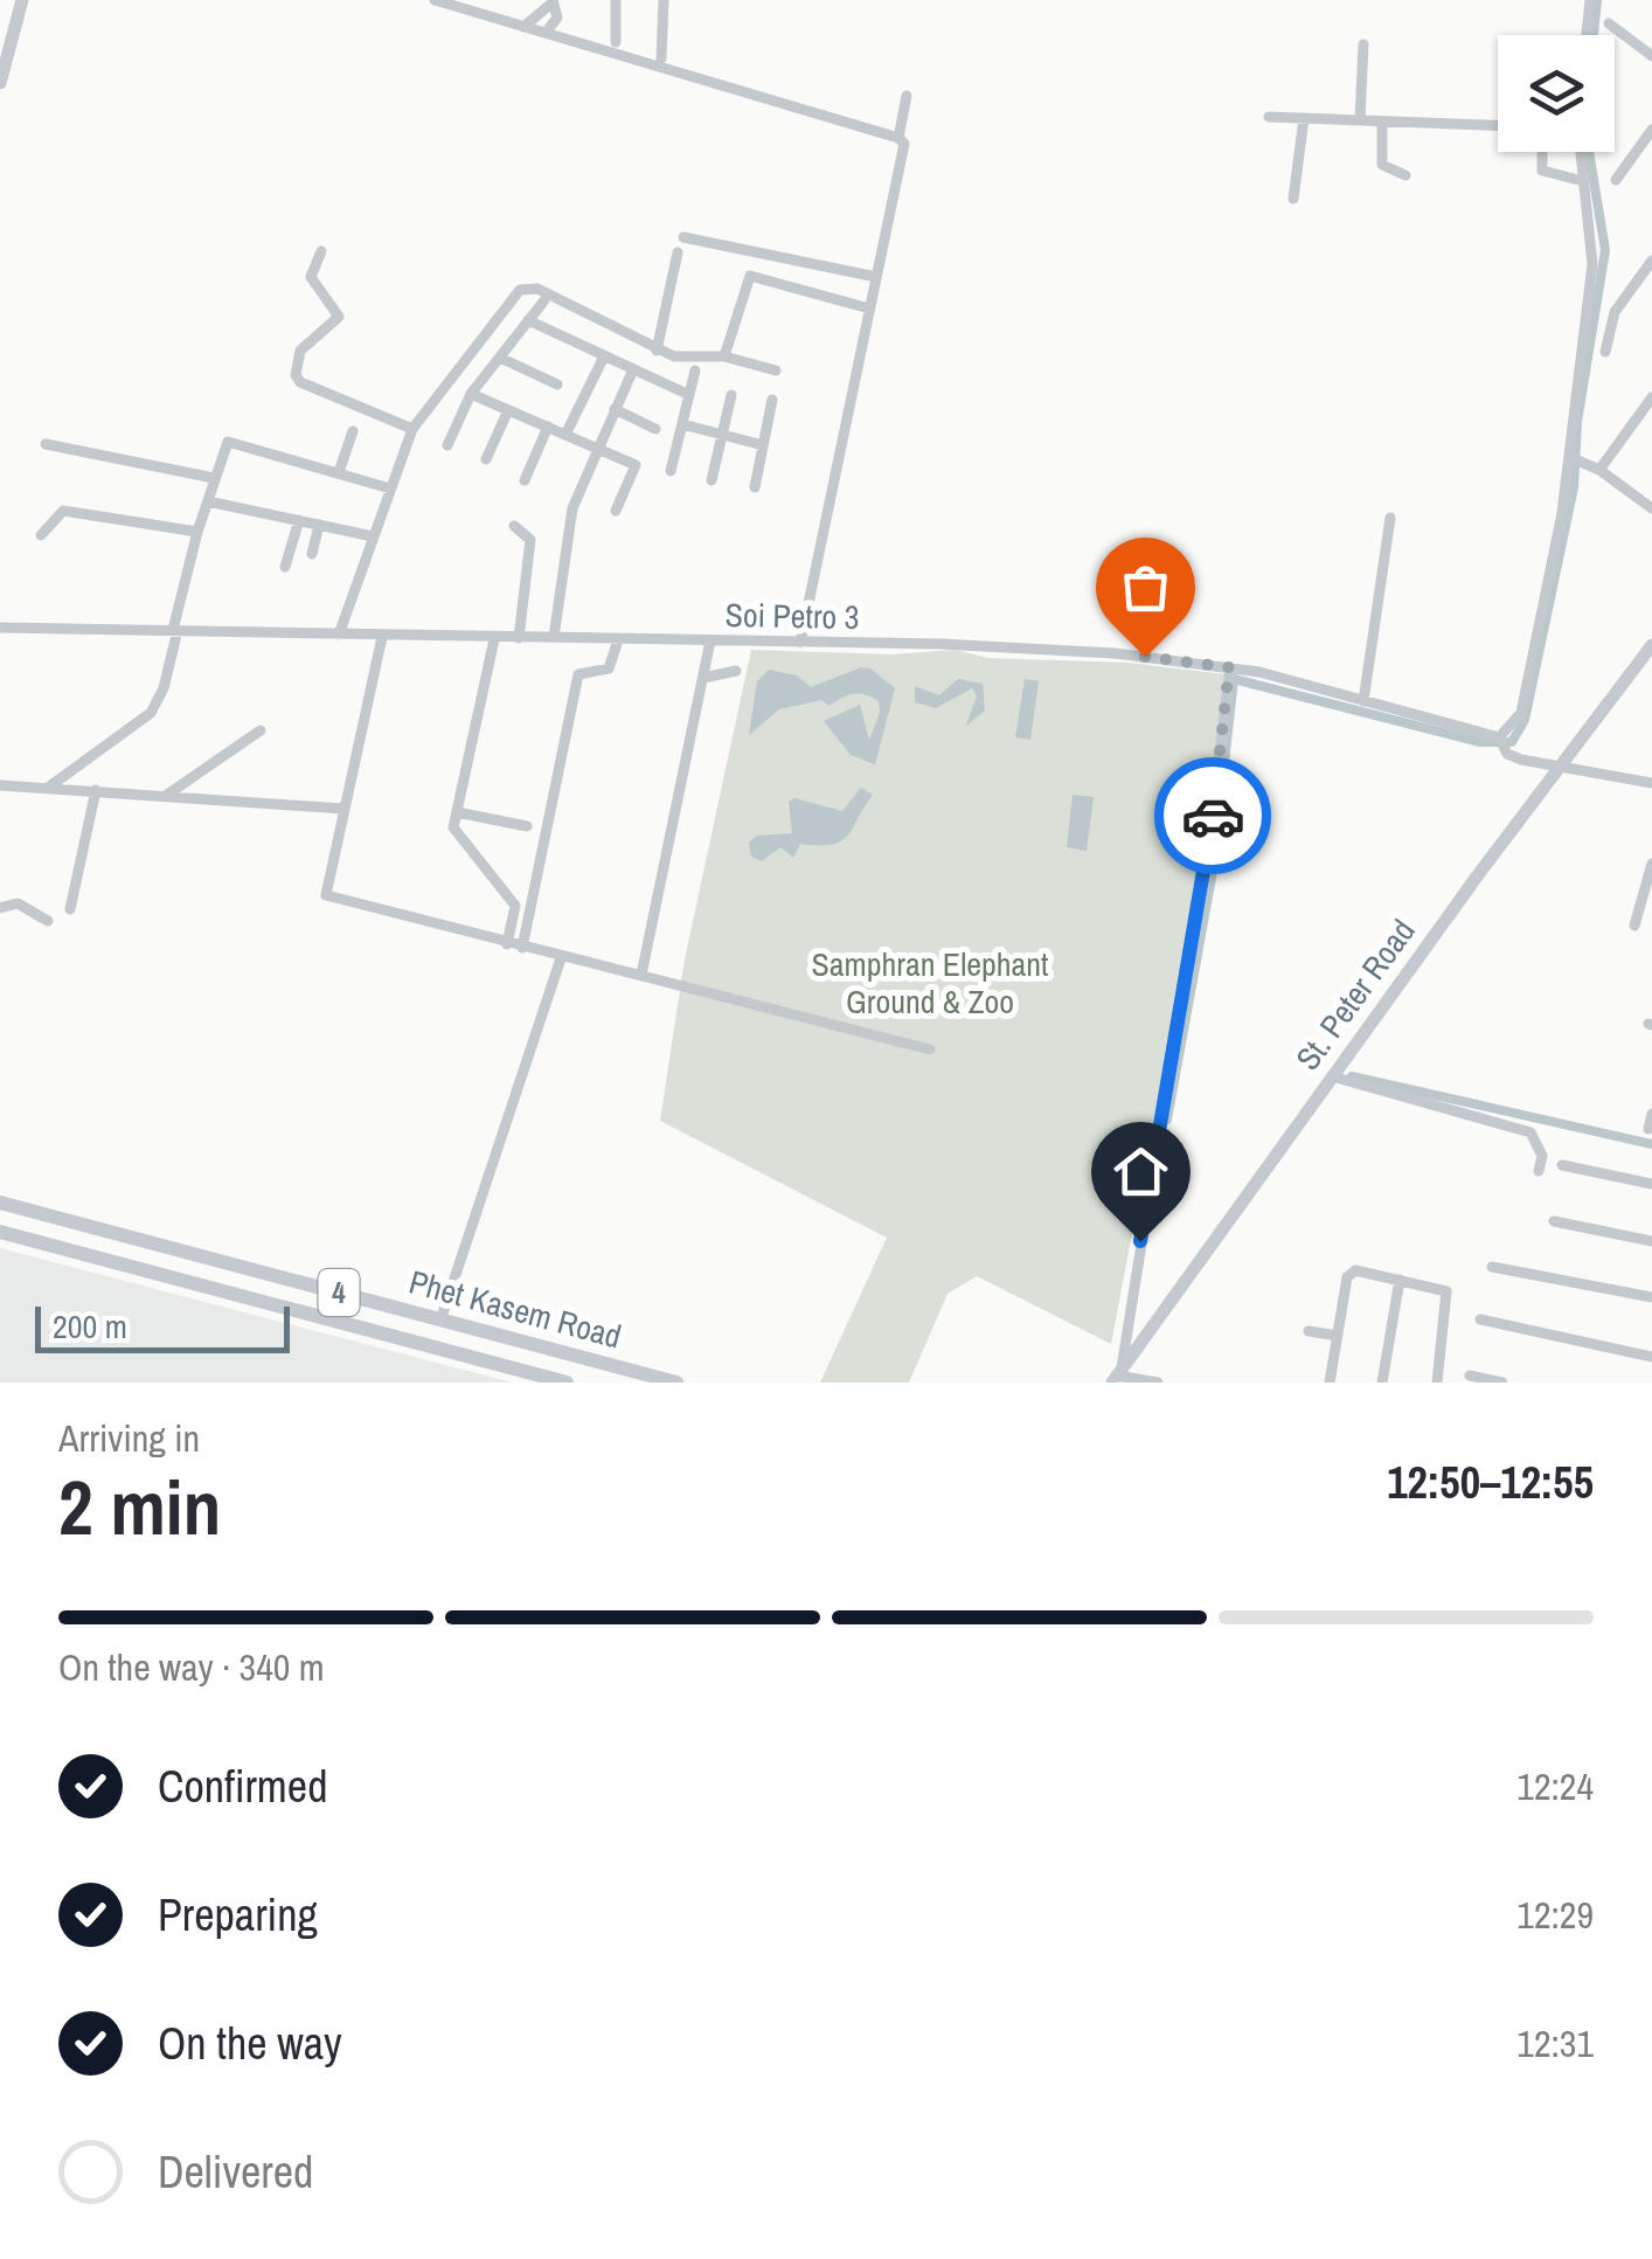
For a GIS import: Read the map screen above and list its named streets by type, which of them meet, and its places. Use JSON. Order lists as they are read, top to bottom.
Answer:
{
  "streets": {
    "main road": ["4", "Phet Kasem Road"],
    "street": ["Soi Petro 3", "St. Peter Road"]
  },
  "crossings": [
    ["Soi Petro 3", "St. Peter Road"]
  ],
  "parks": ["Samphran Elephant Ground & Zoo"],
  "scale_bar": "200 m",
  "page": {
    "scale": "200 m",
    "heading": ["2 min", "Arriving in", "12:50–12:55"],
    "bar": "On the way · 340 m",
    "list": [
      ["Confirmed", "12:24"],
      ["Preparing", "12:29"],
      ["On the way", "12:31"],
      "Delivered"
    ]
  }
}
